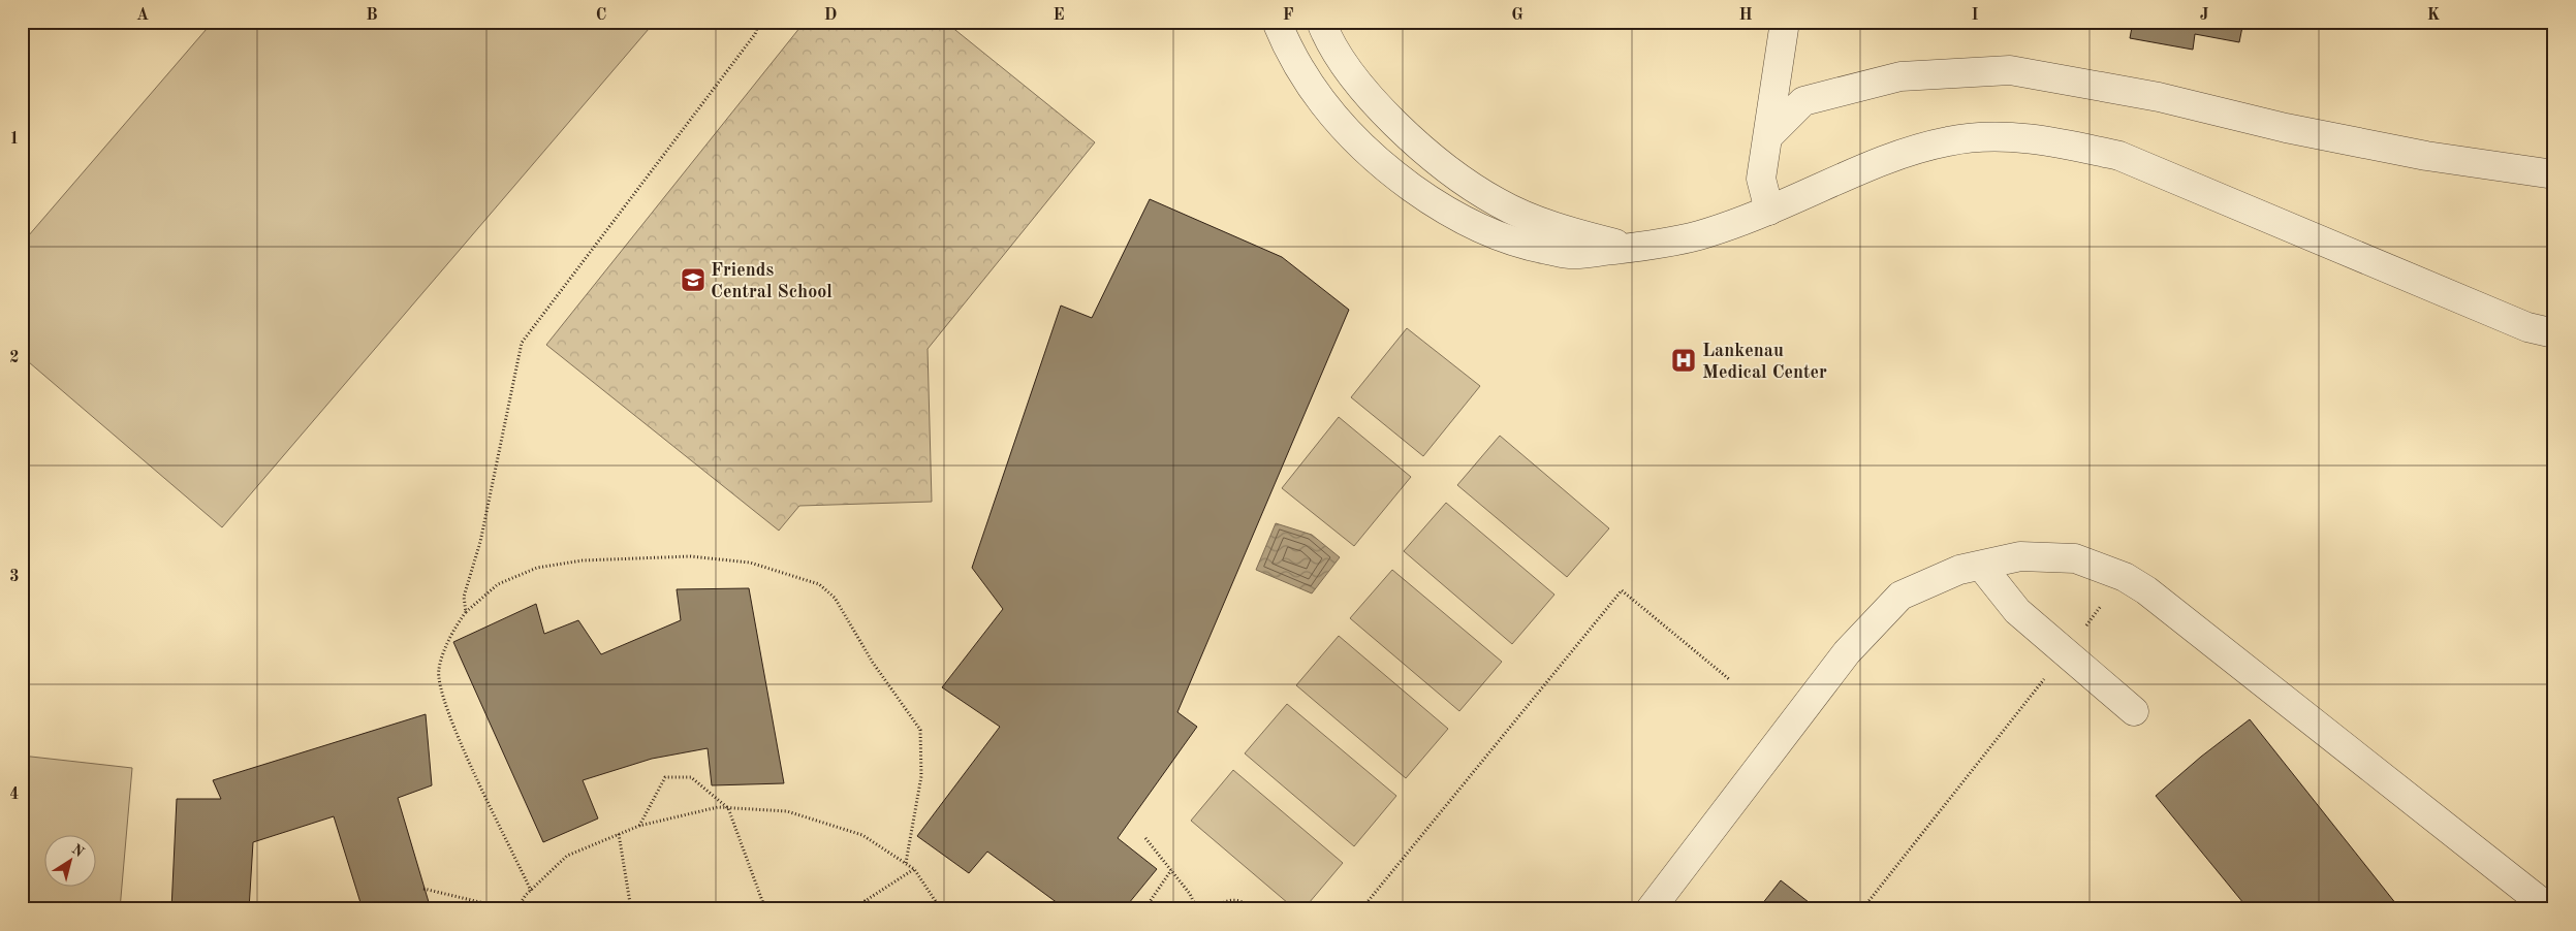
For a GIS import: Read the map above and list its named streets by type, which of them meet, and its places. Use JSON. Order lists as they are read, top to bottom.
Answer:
{
  "places": {
    "school or university": ["Friends Central School"],
    "hospital": ["Lankenau Medical Center"]
  },
  "north": "top right",
  "grid": {
    "columns": [
      "A",
      "B",
      "C",
      "D",
      "E",
      "F",
      "G",
      "H",
      "I",
      "J",
      "K"
    ],
    "rows": [
      "1",
      "2",
      "3",
      "4"
    ]
  }
}
